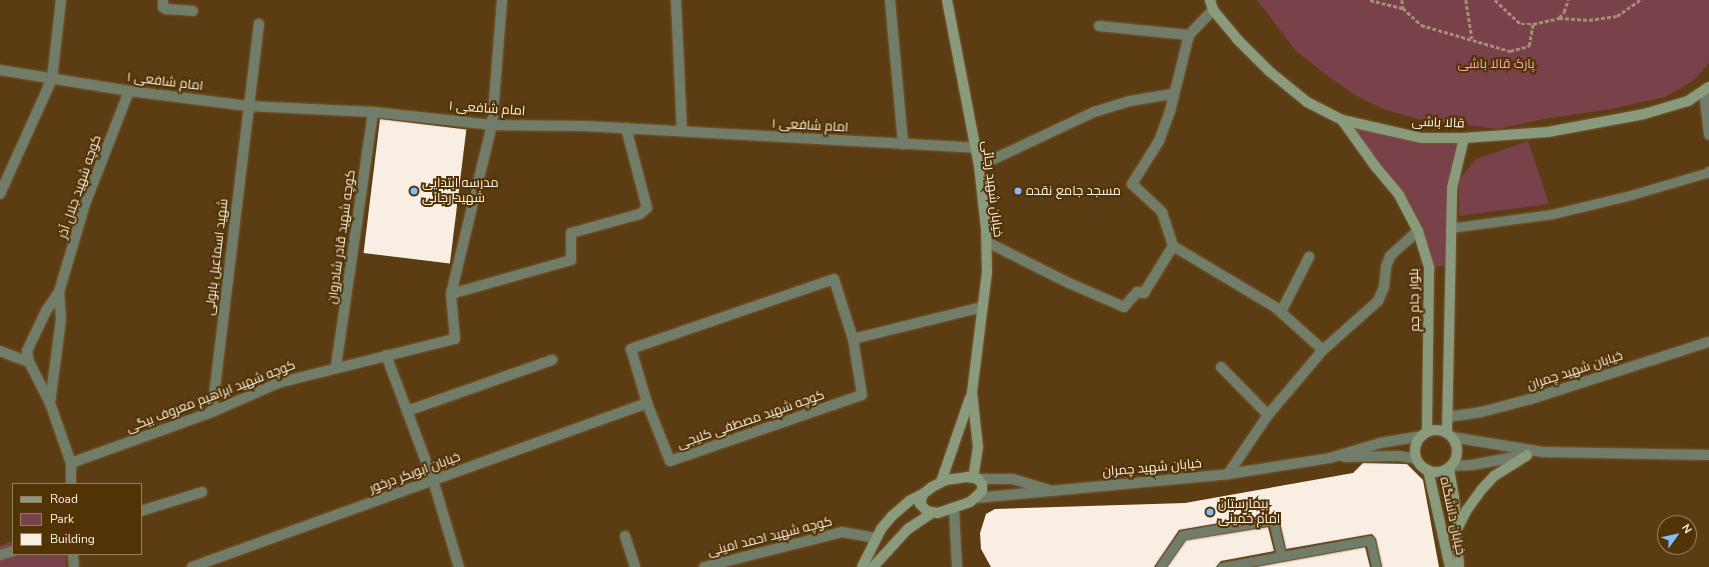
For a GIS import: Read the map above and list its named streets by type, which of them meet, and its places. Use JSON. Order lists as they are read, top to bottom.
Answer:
{
  "streets": {
    "main road": [
      "قالا باشی",
      "خیابان شهید رجائی",
      "بلوار جام جم",
      "خیابان دانشگاه"
    ],
    "street": [
      "امام شافعی ۱",
      "کوچه شهید جلال آذر",
      "کوچه شهید قادر شادروان",
      "شهید اسماعیل بابولی",
      "خیابان شهید چمران",
      "کوچه شهید ابراهیم معروف بیگی",
      "کوچه شهید مصطفی کلیجی",
      "خیابان ابوبکر درخور",
      "کوچه شهید احمد امینی"
    ]
  },
  "crossings": [
    ["امام شافعی ۱", "کوچه شهید جلال آذر"],
    ["امام شافعی ۱", "خیابان شهید رجائی"],
    ["امام شافعی ۱", "کوچه شهید قادر شادروان"],
    ["امام شافعی ۱", "شهید اسماعیل بابولی"],
    ["قالا باشی", "بلوار جام جم"],
    ["خیابان شهید رجائی", "خیابان شهید چمران"],
    ["کوچه شهید قادر شادروان", "کوچه شهید ابراهیم معروف بیگی"],
    ["شهید اسماعیل بابولی", "کوچه شهید ابراهیم معروف بیگی"],
    ["بلوار جام جم", "خیابان شهید چمران"],
    ["بلوار جام جم", "خیابان دانشگاه"],
    ["خیابان شهید چمران", "خیابان دانشگاه"],
    ["کوچه شهید مصطفی کلیجی", "خیابان ابوبکر درخور"]
  ],
  "parks": ["پارک قالا باشی"],
  "places": ["مدرسه ابتدایی شهید رجائی", "مسجد جامع نقده", "بیمارستان امام خمینی"],
  "legend": ["Road", "Park", "Building"],
  "north": "top right"
}
